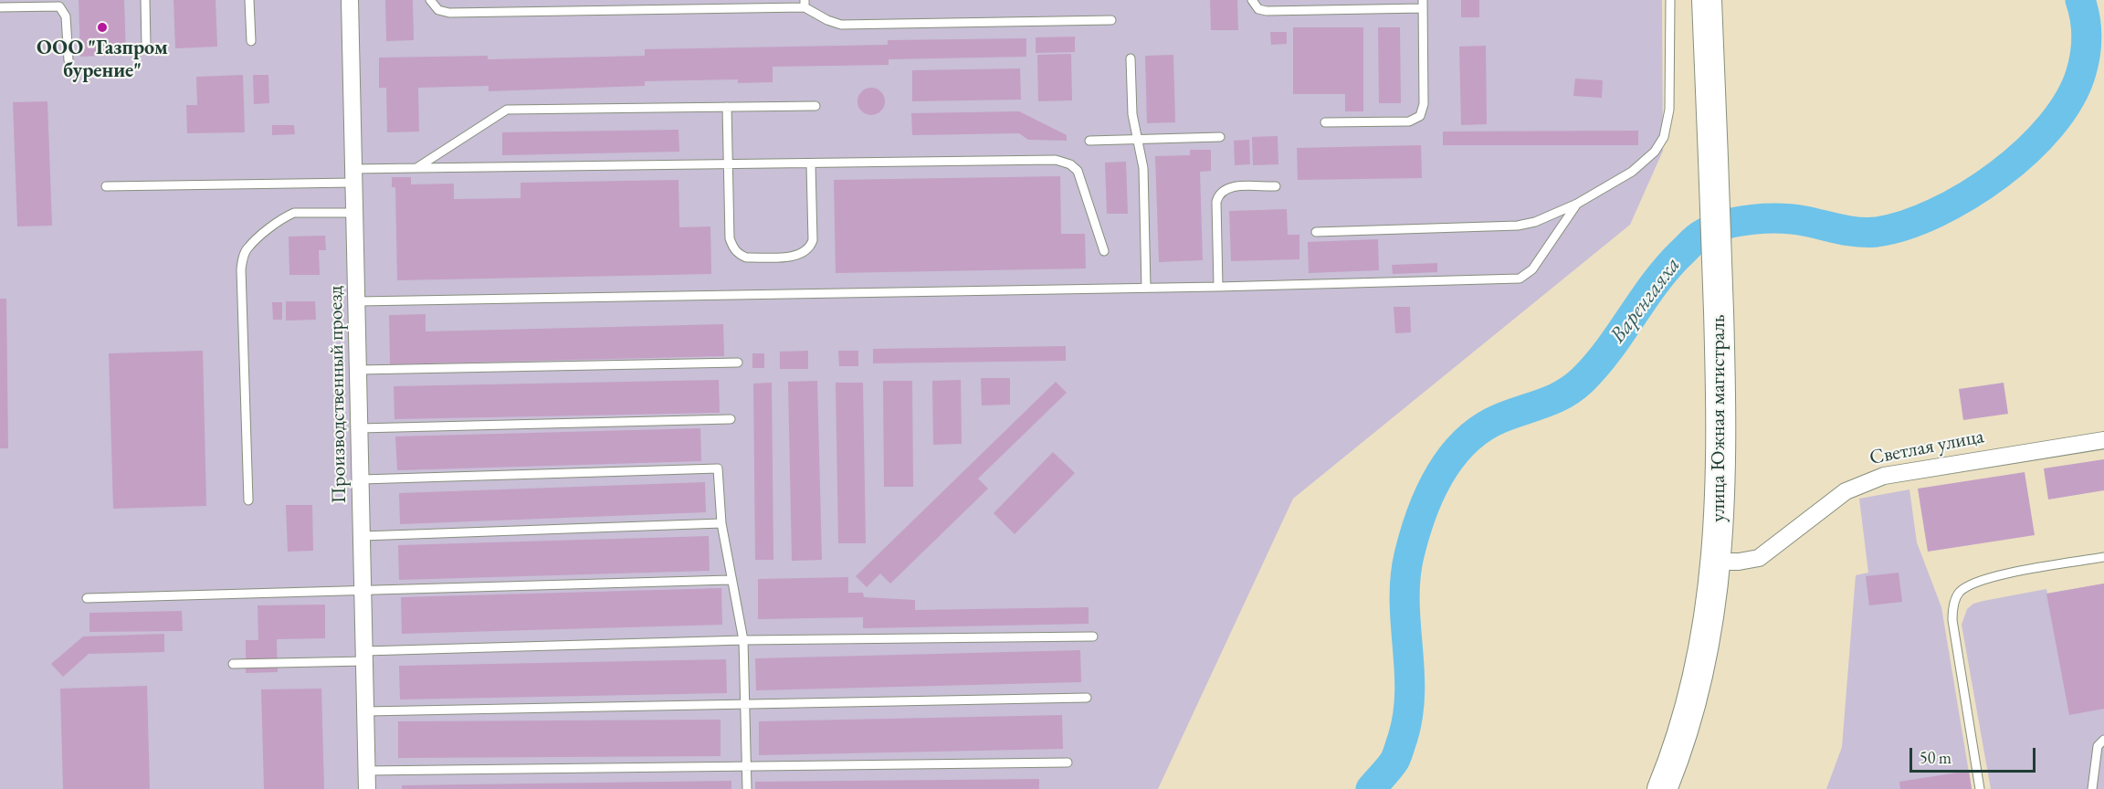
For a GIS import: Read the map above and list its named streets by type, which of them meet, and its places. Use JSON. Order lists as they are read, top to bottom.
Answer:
{
  "streets": {
    "highway": ["улица Южная магистраль"],
    "street": ["Производственный проезд", "Светлая улица"]
  },
  "crossings": [
    ["улица Южная магистраль", "Светлая улица"]
  ],
  "water": ["Варенгаяха"],
  "places": ["ООО \"Газпром бурение\""],
  "scale_bar": "50 m"
}
